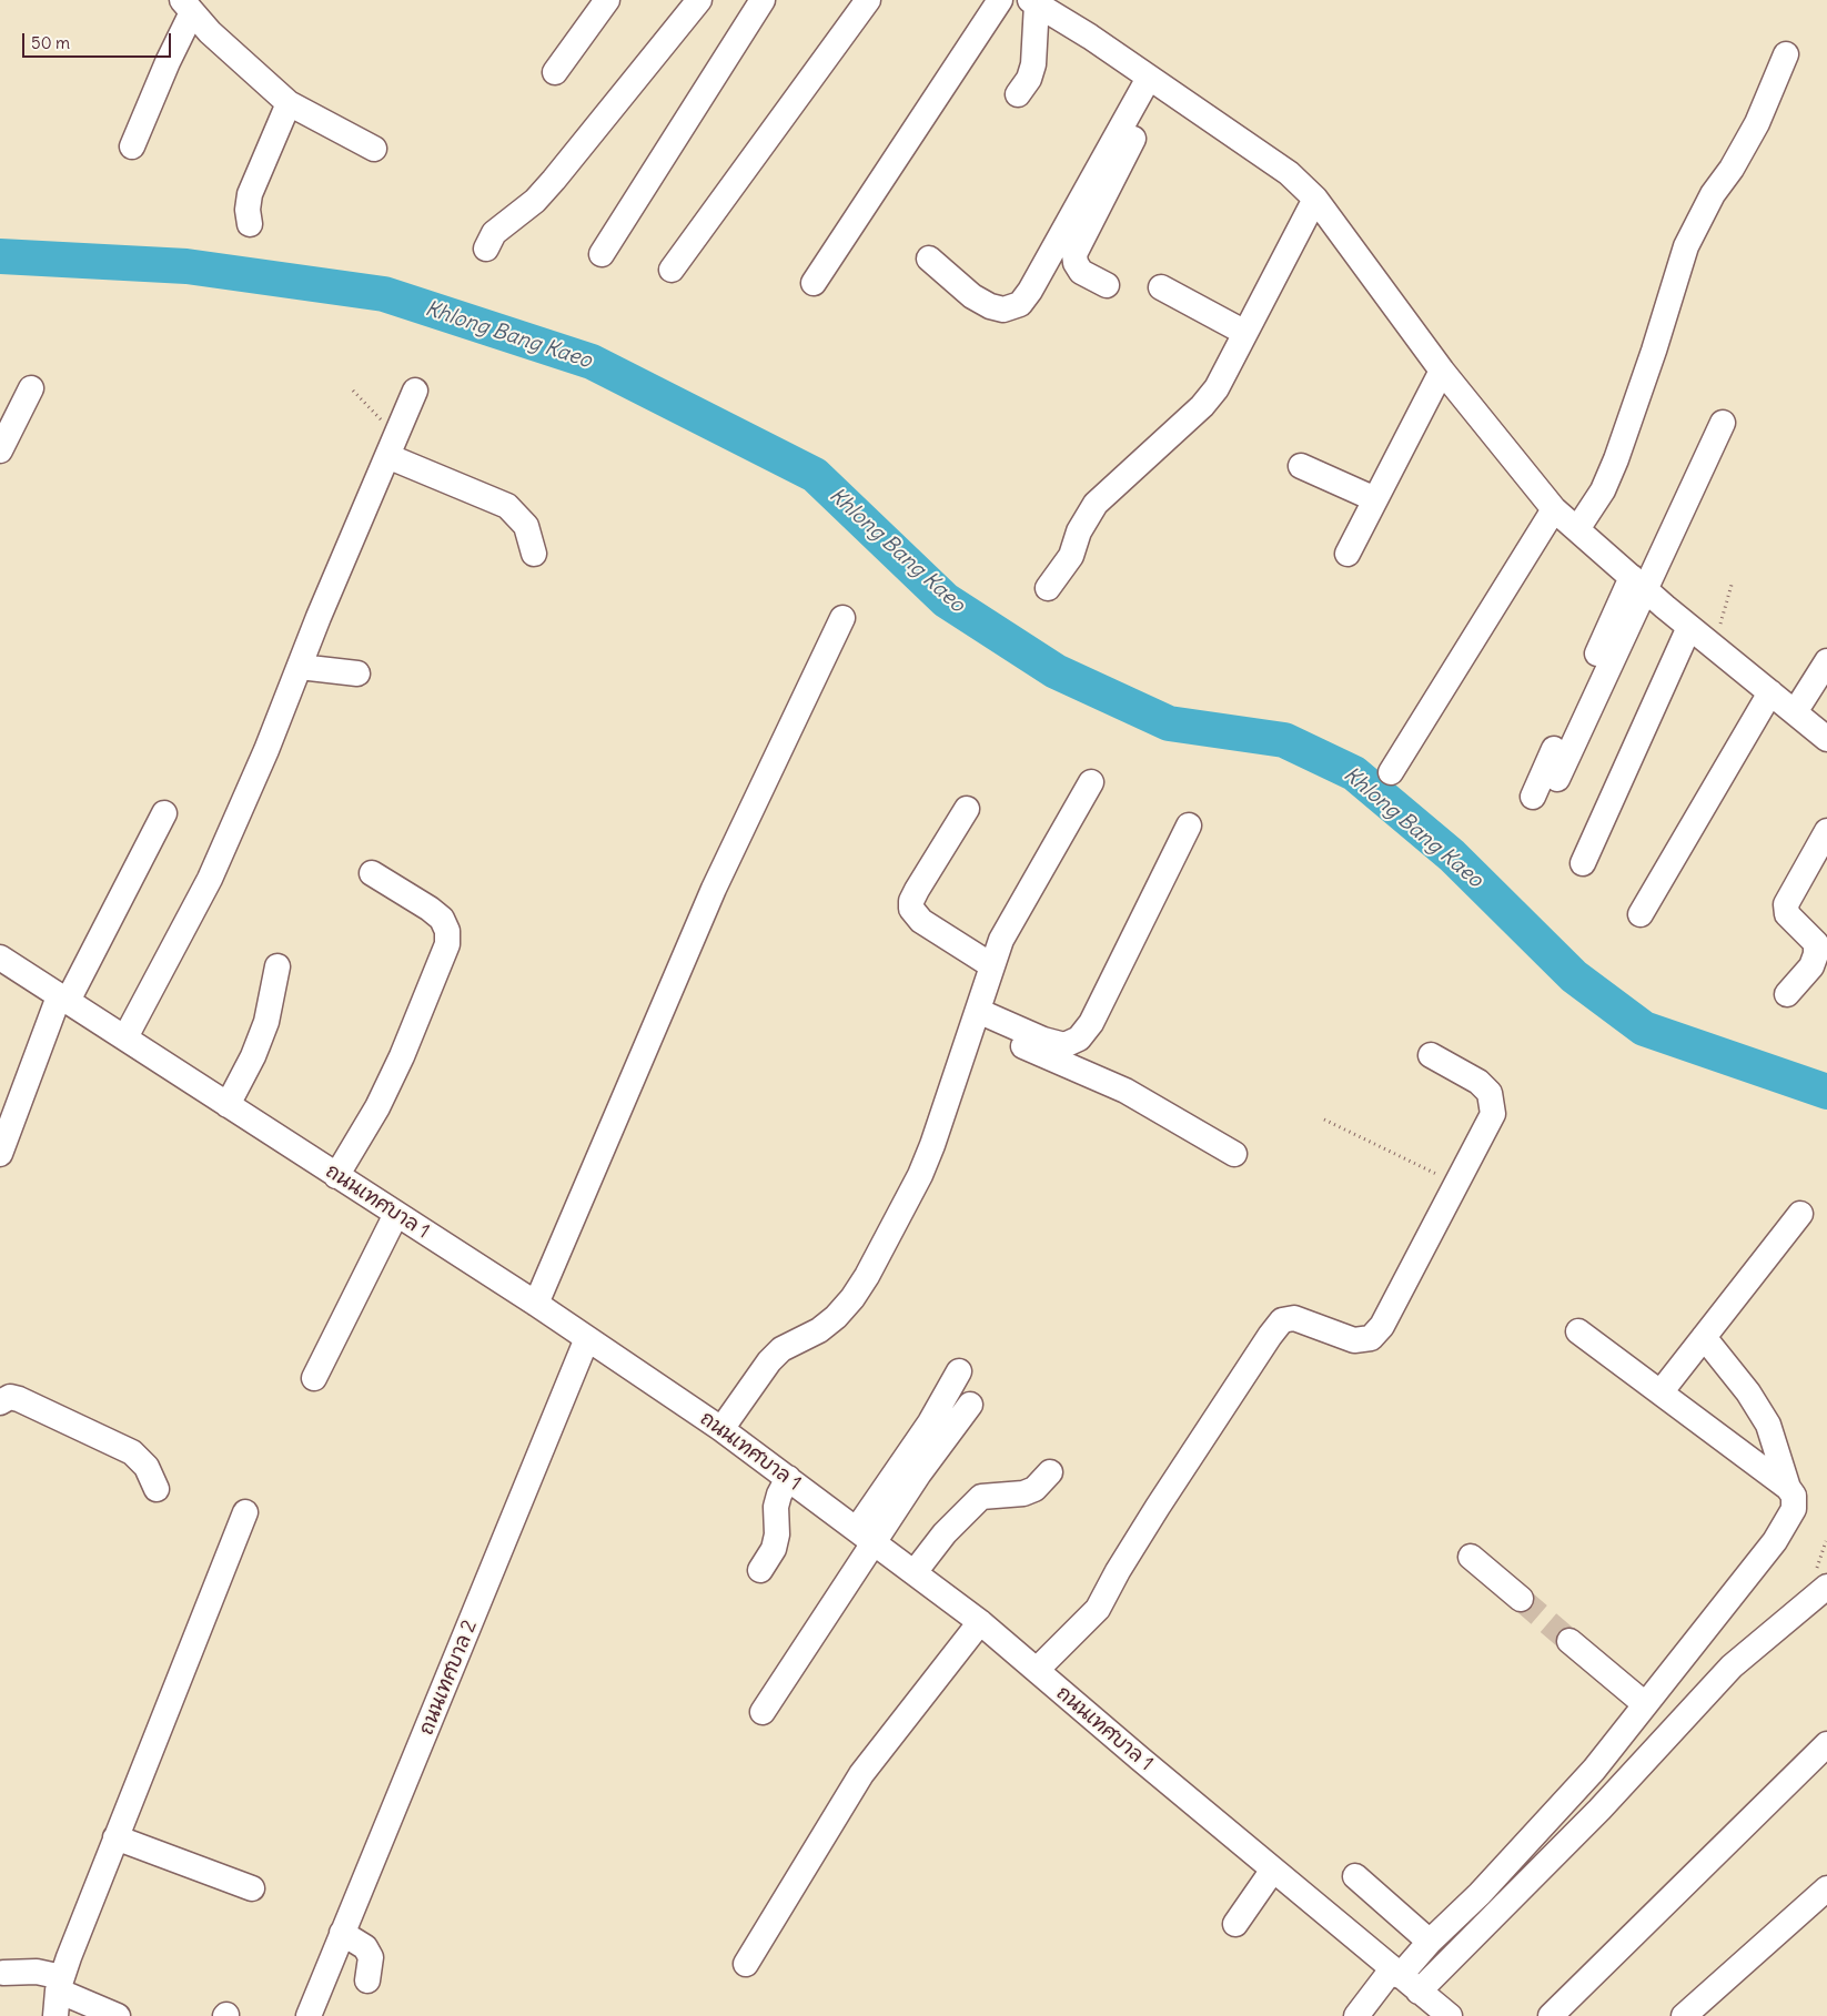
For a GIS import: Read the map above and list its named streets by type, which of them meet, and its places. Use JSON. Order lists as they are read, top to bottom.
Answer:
{
  "streets": {
    "street": ["ถนนเทศบาล 1", "ถนนเทศบาล 2"]
  },
  "crossings": [
    ["ถนนเทศบาล 1", "ถนนเทศบาล 2"]
  ],
  "water": ["Khlong Bang Kaeo"],
  "scale_bar": "50 m"
}
